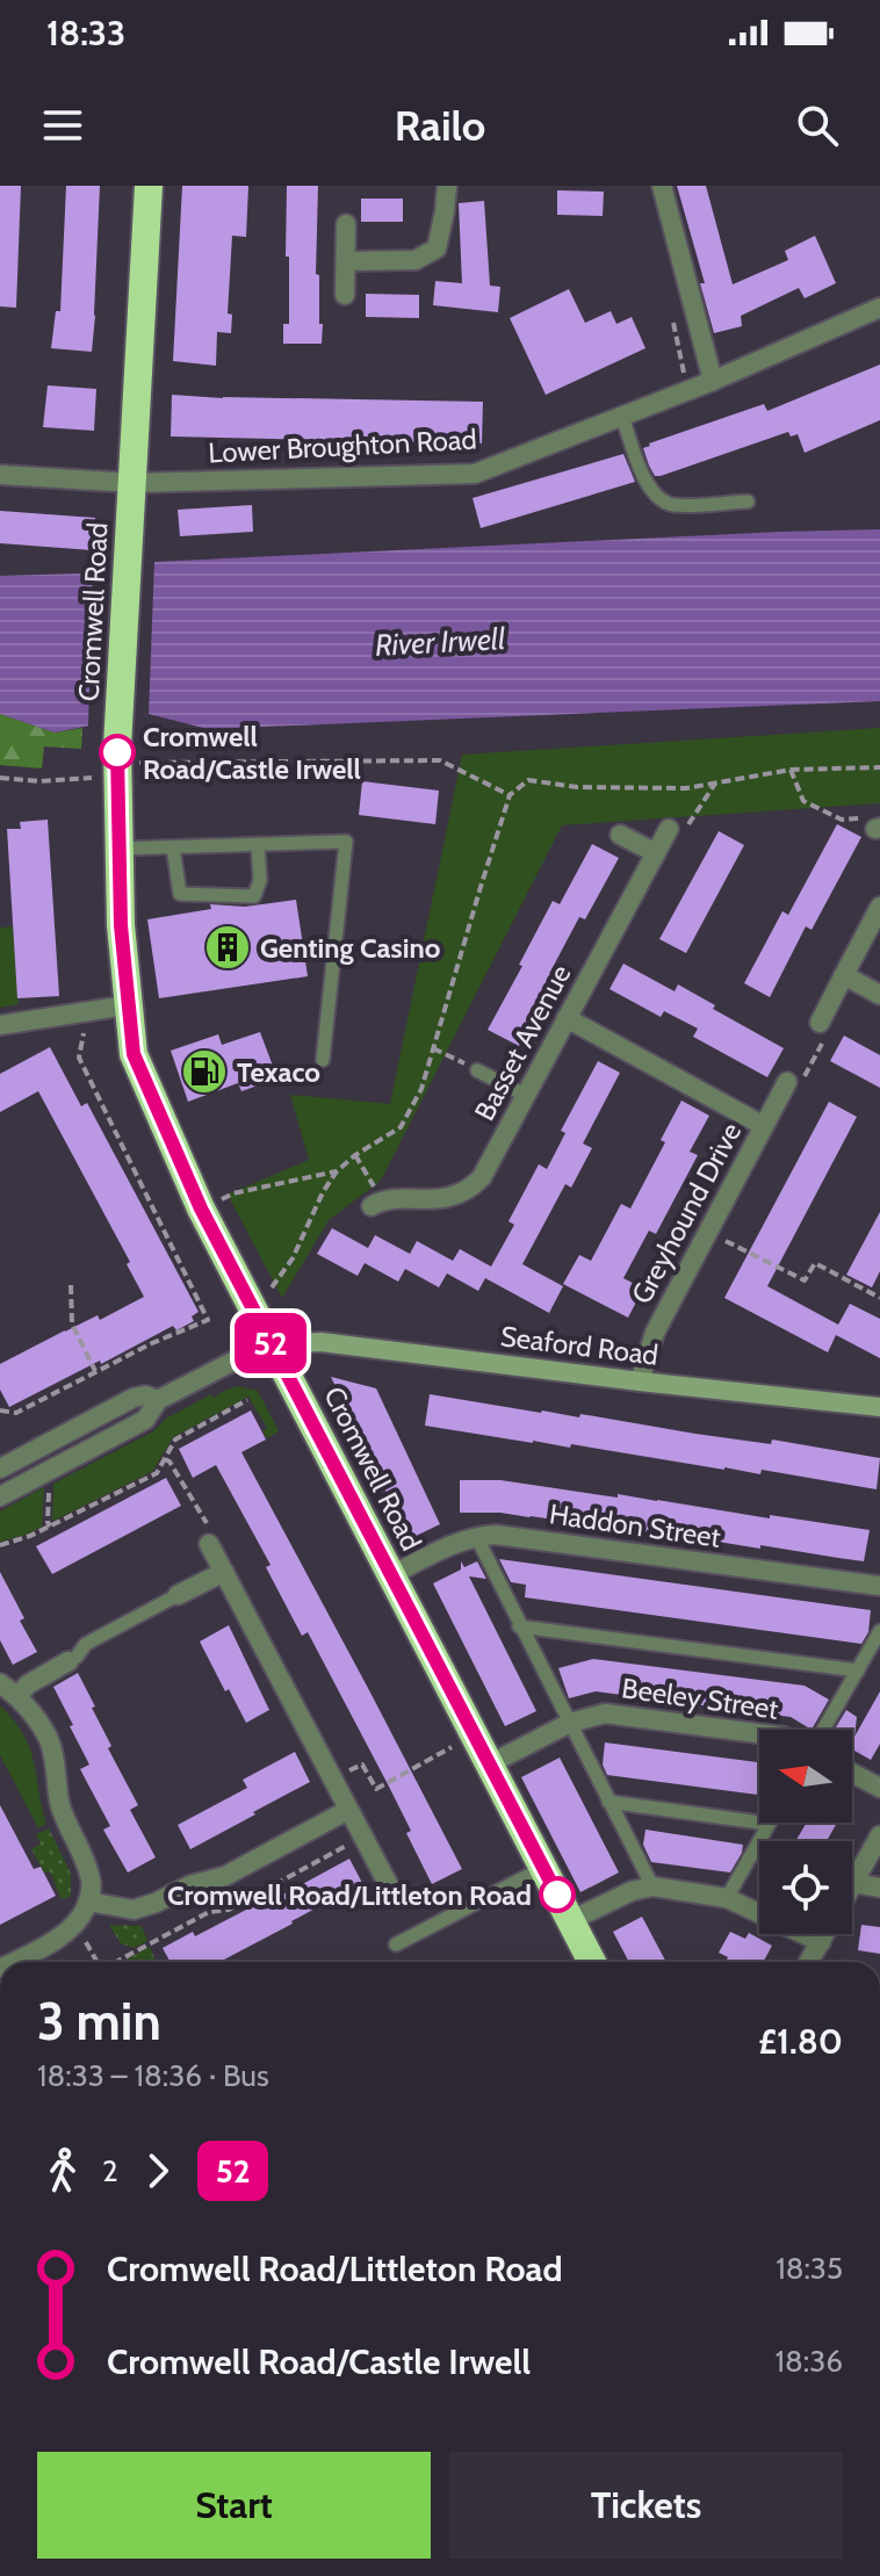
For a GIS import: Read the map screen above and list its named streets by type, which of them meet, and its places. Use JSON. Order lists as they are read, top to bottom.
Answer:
{
  "streets": {
    "highway": ["Cromwell Road"],
    "street": [
      "Lower Broughton Road",
      "Basset Avenue",
      "Greyhound Drive",
      "Seaford Road",
      "Haddon Street",
      "Beeley Street"
    ]
  },
  "crossings": [
    ["Lower Broughton Road", "Cromwell Road"],
    ["Cromwell Road", "Seaford Road"],
    ["Cromwell Road", "Haddon Street"],
    ["Cromwell Road", "Beeley Street"],
    ["Basset Avenue", "Greyhound Drive"],
    ["Greyhound Drive", "Seaford Road"]
  ],
  "water": ["River Irwell"],
  "places": {
    "other": ["Cromwell Road/Castle Irwell", "Cromwell Road/Littleton Road"],
    "building": ["Genting Casino"],
    "fuel station": ["Texaco"]
  },
  "lines": ["bus line 52"],
  "north": "left",
  "page": {
    "status": "18:33",
    "header": "Railo",
    "on_map": "52",
    "heading": ["3 min", "18:33 – 18:36 · Bus", "£1.80"],
    "legs": ["2", "52"],
    "list": [
      {
        "name": "Cromwell Road/Littleton Road",
        "value": "18:35"
      },
      {
        "name": "Cromwell Road/Castle Irwell",
        "value": "18:36"
      }
    ],
    "buttons": ["Start", "Tickets"]
  }
}
